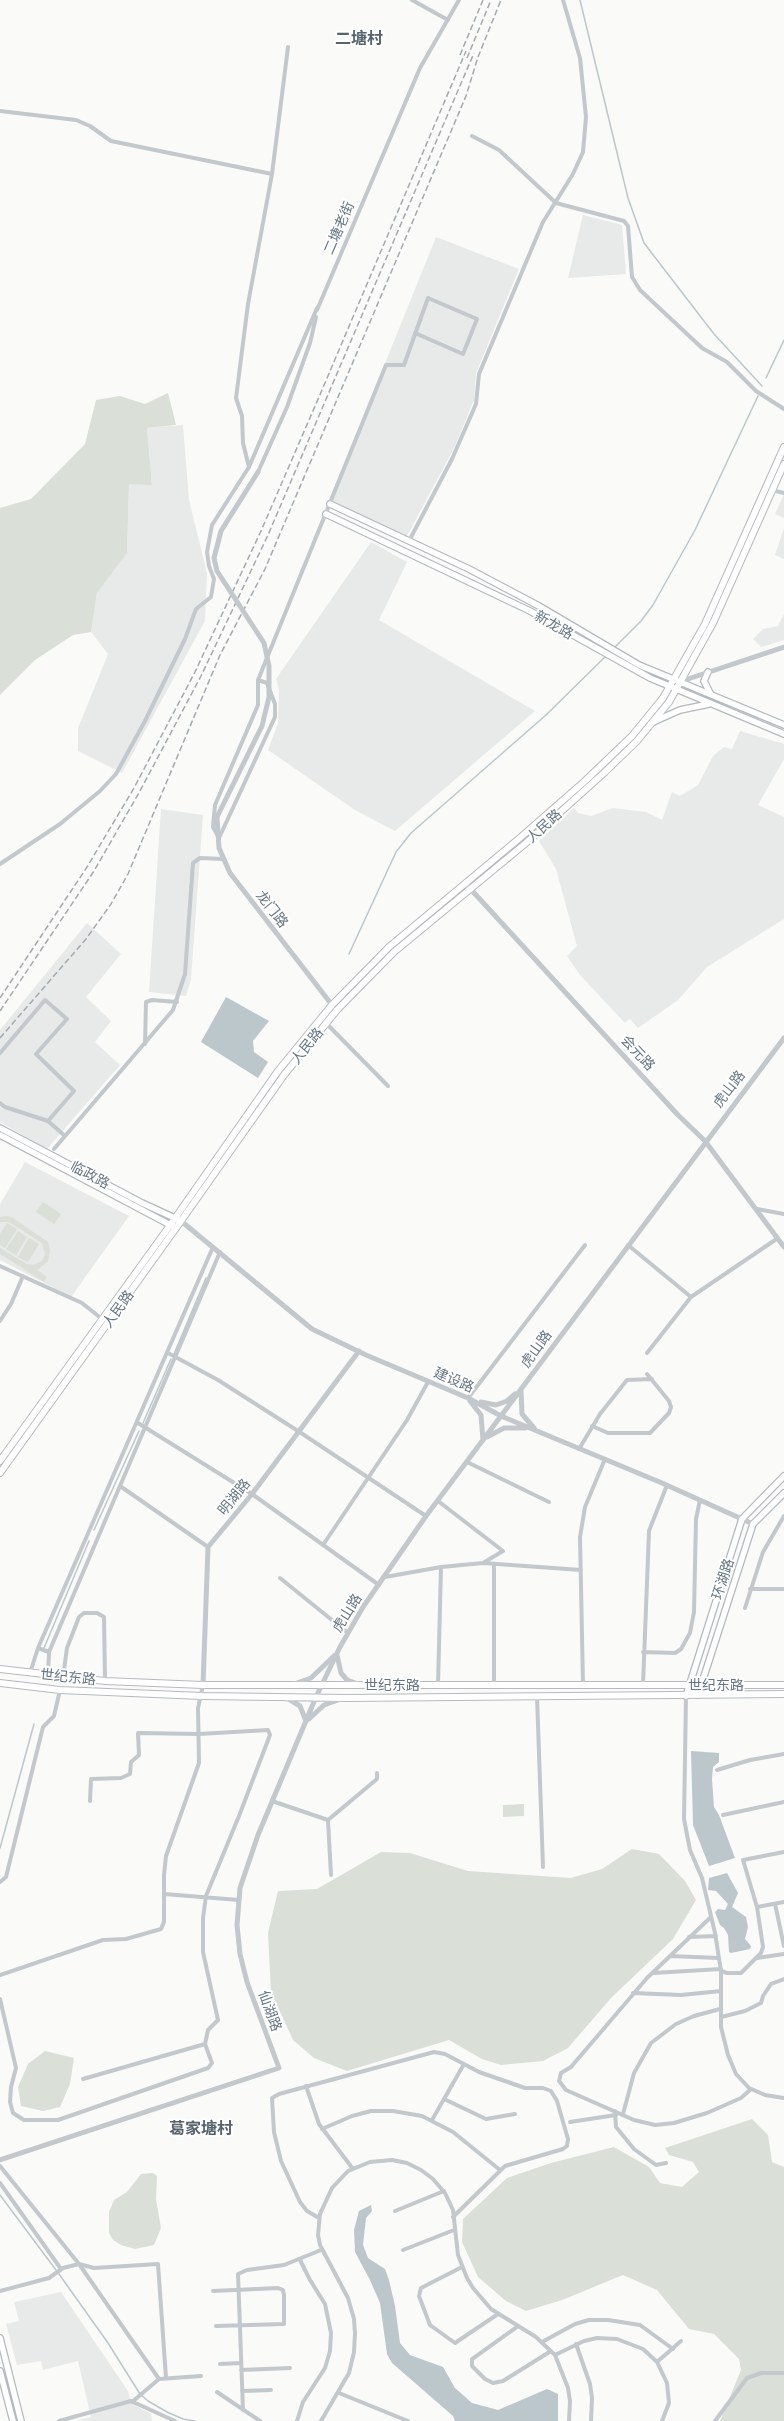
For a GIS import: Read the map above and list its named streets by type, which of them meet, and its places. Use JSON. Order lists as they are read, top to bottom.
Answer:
{
  "streets": {
    "main road": [
      "新龙路",
      "人民路",
      "临政路",
      "环湖路",
      "世纪东路"
    ],
    "street": [
      "二塘老街",
      "龙门路",
      "会元路",
      "虎山路",
      "建设路",
      "明湖路",
      "仙湖路"
    ]
  },
  "crossings": [
    ["二塘老街", "龙门路"],
    ["新龙路", "人民路"],
    ["人民路", "龙门路"],
    ["人民路", "会元路"],
    ["人民路", "临政路"],
    ["人民路", "建设路"],
    ["会元路", "虎山路"],
    ["虎山路", "建设路"],
    ["虎山路", "世纪东路"],
    ["虎山路", "仙湖路"],
    ["临政路", "建设路"],
    ["建设路", "明湖路"],
    ["建设路", "环湖路"],
    ["环湖路", "世纪东路"],
    ["世纪东路", "仙湖路"]
  ],
  "districts": ["二塘村", "葛家塘村"]
}
